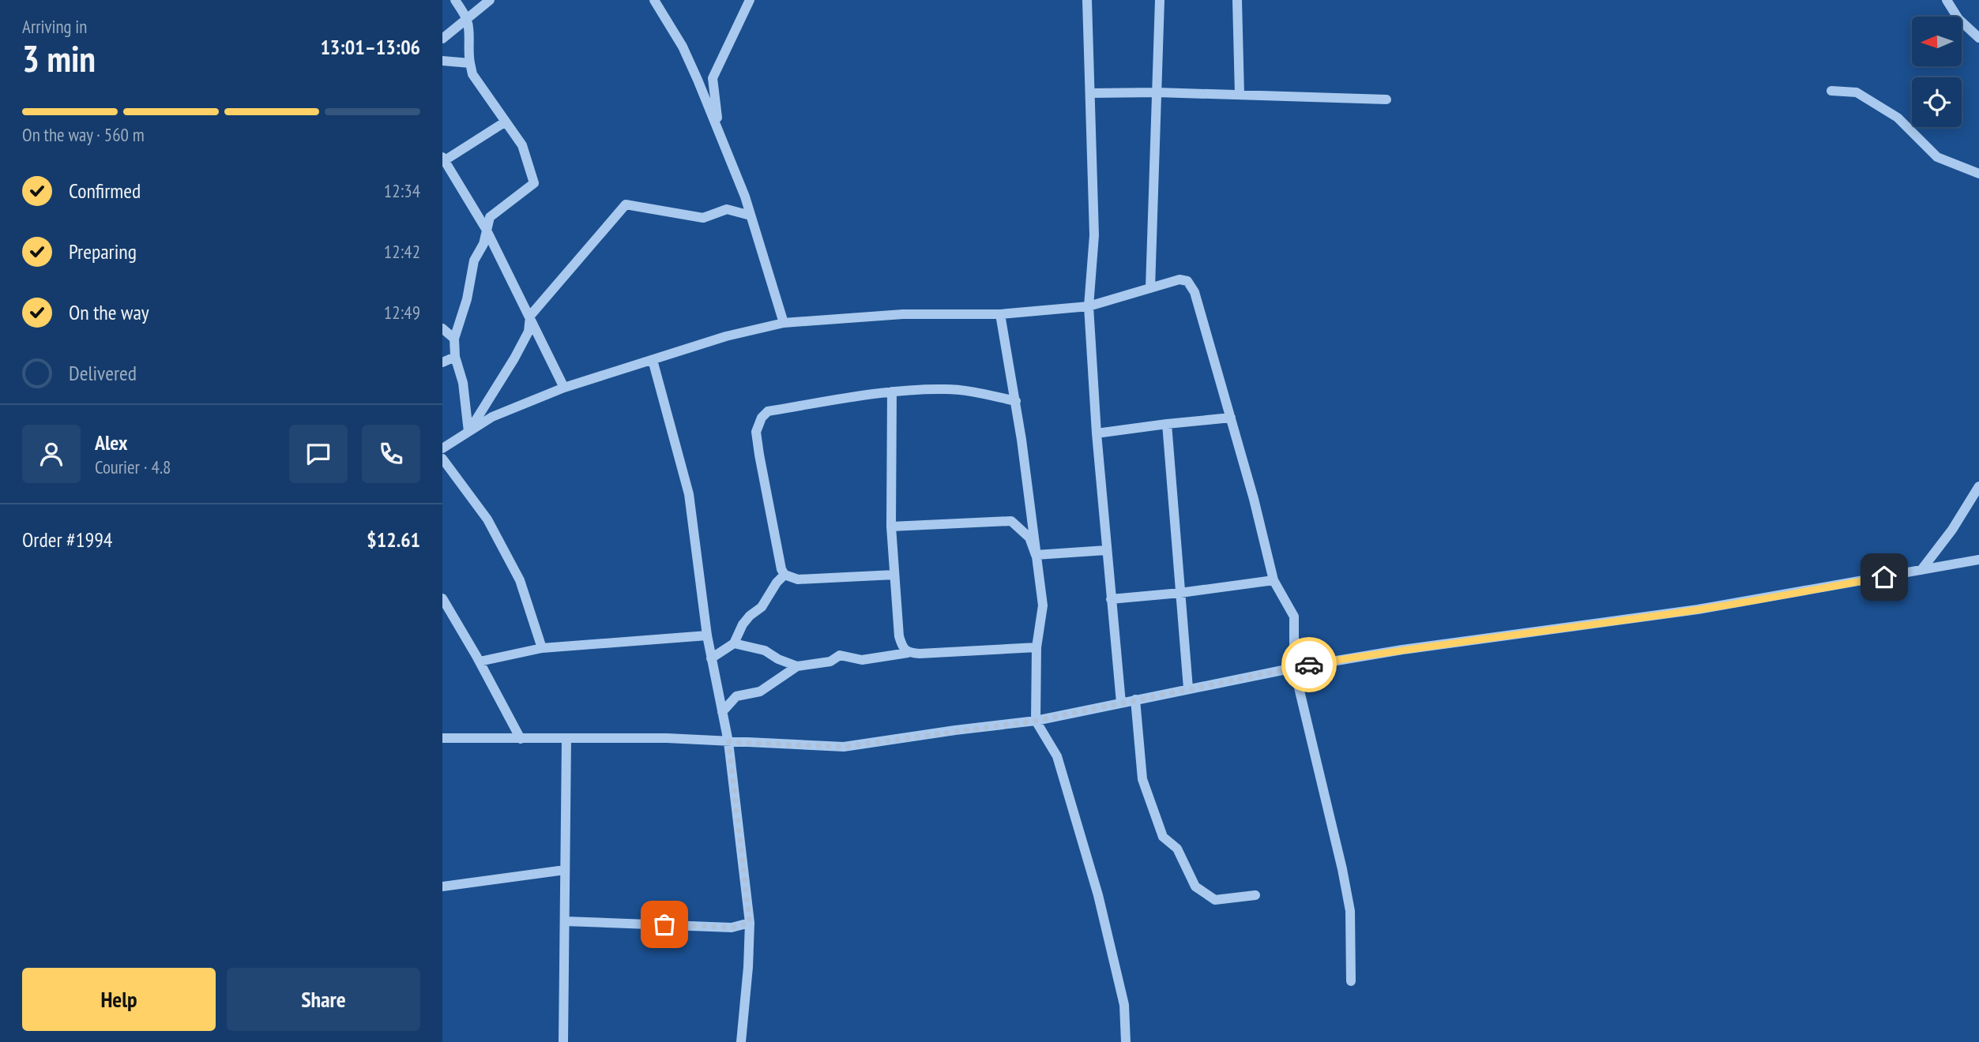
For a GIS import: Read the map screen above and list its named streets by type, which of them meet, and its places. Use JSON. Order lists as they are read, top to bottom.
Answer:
{
  "north": "left",
  "page": {
    "heading": ["3 min", "Arriving in", "13:01–13:06"],
    "panel": [
      "Alex",
      "Courier · 4.8",
      "Order #1994",
      "$12.61"
    ],
    "bar": "On the way · 560 m",
    "list": [
      ["Confirmed", "12:34"],
      ["Preparing", "12:42"],
      ["On the way", "12:49"],
      "Delivered"
    ],
    "buttons": ["Help", "Share"]
  }
}
